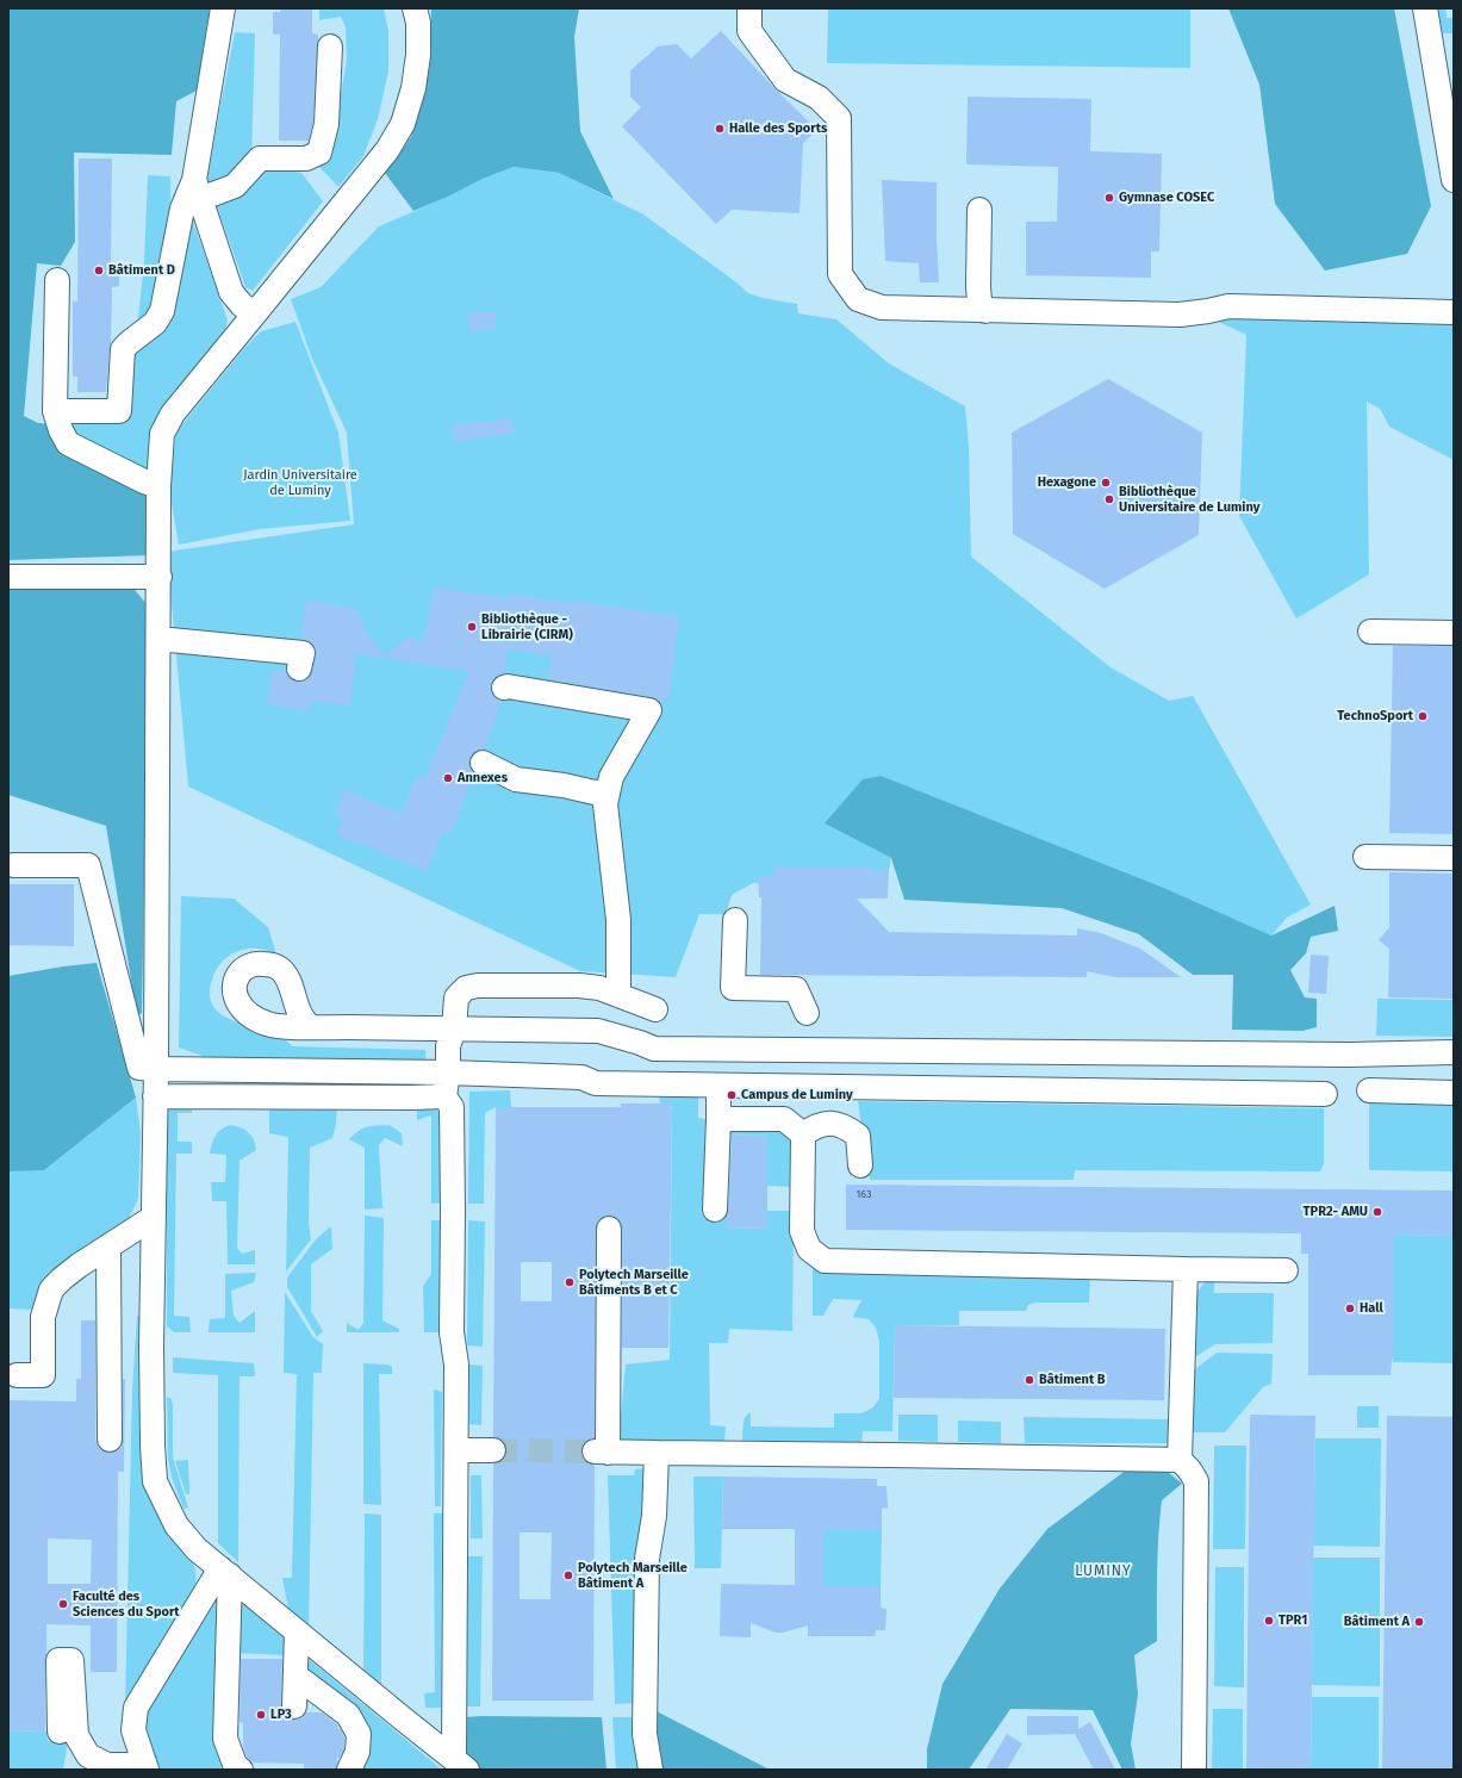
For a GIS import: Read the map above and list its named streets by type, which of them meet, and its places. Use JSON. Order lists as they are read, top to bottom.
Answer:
{
  "districts": ["LUMINY"],
  "parks": ["Jardin Universitaire de Luminy"],
  "places": [
    "Halle des Sports",
    "Gymnase COSEC",
    "Bâtiment D",
    "Hexagone",
    "Bibliothèque Universitaire de Luminy",
    "Bibliothèque - Librairie (CIRM)",
    "TechnoSport",
    "Annexes",
    "Campus de Luminy",
    "TPR2- AMU",
    "Polytech Marseille Bâtiments B et C",
    "Hall",
    "Bâtiment B",
    "Polytech Marseille Bâtiment A",
    "Faculté des Sciences du Sport",
    "TPR1",
    "Bâtiment A",
    "LP3"
  ],
  "house_numbers": ["163"]
}
